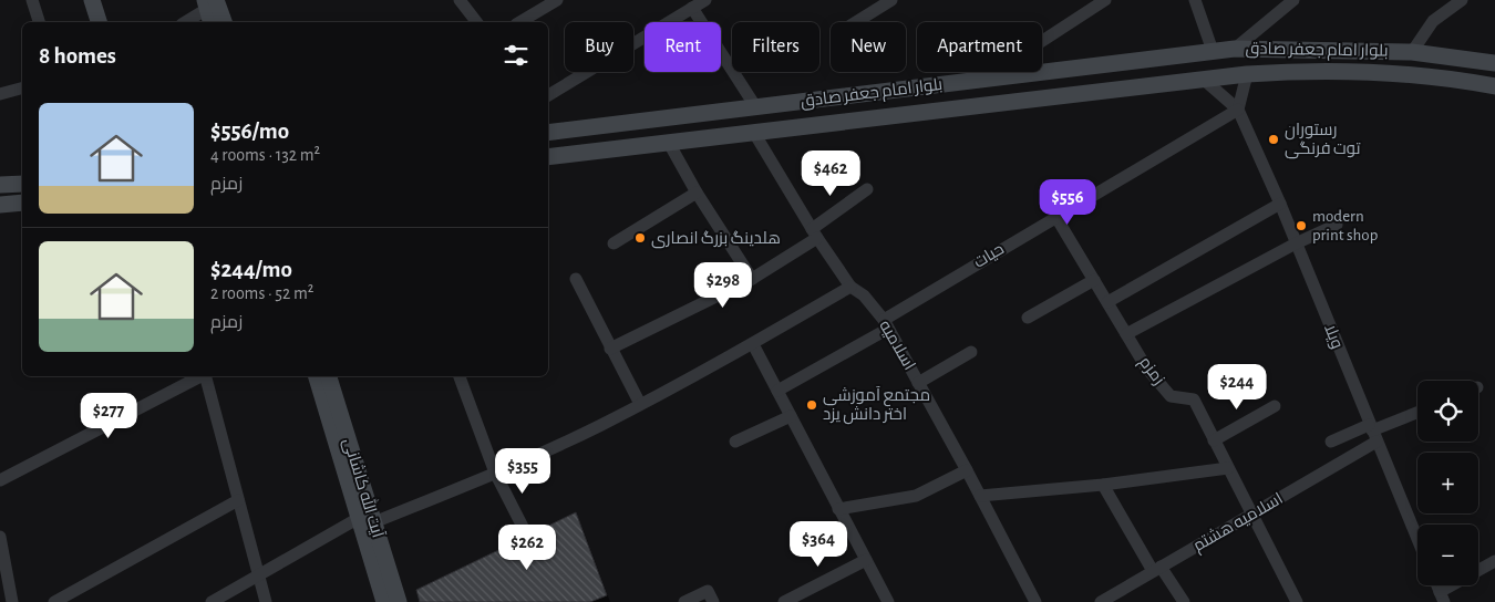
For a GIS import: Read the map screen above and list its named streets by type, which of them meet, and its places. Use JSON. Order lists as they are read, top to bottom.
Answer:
{
  "streets": {
    "main road": ["بلوار امام جعفر صادق", "آیت الله کاشانی"],
    "street": [
      "حیات",
      "ویلا",
      "اسلامیه",
      "زمزم",
      "اسلامیه هشتم"
    ]
  },
  "crossings": [
    ["بلوار امام جعفر صادق", "ویلا"],
    ["بلوار امام جعفر صادق", "اسلامیه"],
    ["حیات", "ویلا"],
    ["حیات", "اسلامیه"],
    ["حیات", "زمزم"],
    ["ویلا", "اسلامیه هشتم"],
    ["زمزم", "اسلامیه هشتم"]
  ],
  "places": [
    "رستوران توت فرنگی",
    "modern print shop",
    "هلدینگ بزرگ انصاری",
    "مجتمع آموزشی اختر دانش یزد"
  ],
  "page": {
    "chip": [
      "Buy",
      "Rent",
      "Filters",
      "New",
      "Apartment"
    ],
    "heading": "8 homes",
    "list": [
      {
        "name": "$556/mo",
        "note": "4 rooms · 132 m² · زمزم"
      },
      {
        "name": "$244/mo",
        "note": "2 rooms · 52 m² · زمزم"
      }
    ],
    "price": [
      "$462",
      "$556",
      "$298",
      "$244",
      "$277",
      "$355",
      "$364",
      "$262"
    ],
    "map_buttons": ["+", "−"]
  }
}
